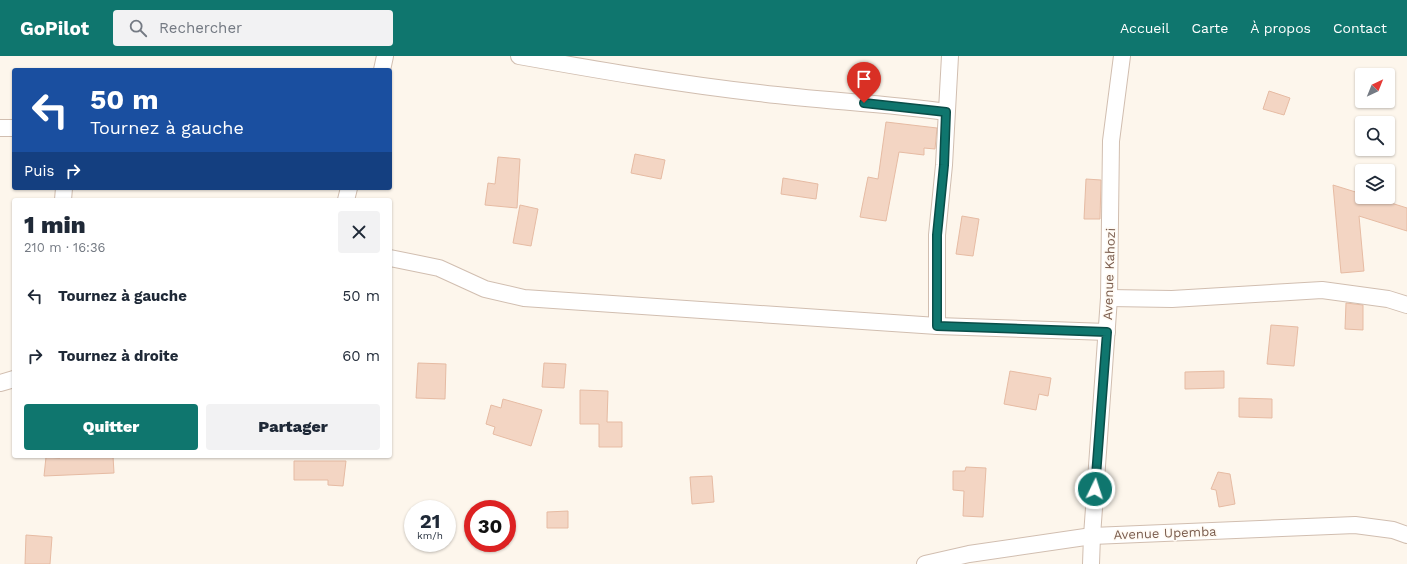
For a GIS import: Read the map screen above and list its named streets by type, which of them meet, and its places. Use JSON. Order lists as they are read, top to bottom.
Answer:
{
  "streets": {
    "street": ["Avenue Kahozi", "Avenue Upemba"]
  },
  "crossings": [
    ["Avenue Kahozi", "Avenue Upemba"]
  ],
  "north": "top right",
  "page": {
    "header": "GoPilot",
    "search": "Rechercher",
    "nav": [
      "Accueil",
      "Carte",
      "À propos",
      "Contact"
    ],
    "turn": ["50 m", "Tournez à gauche"],
    "then": "Puis",
    "heading": ["1 min", "210 m · 16:36"],
    "list": [
      {
        "name": "Tournez à gauche",
        "value": "50 m"
      },
      {
        "name": "Tournez à droite",
        "value": "60 m"
      }
    ],
    "buttons": ["Quitter", "Partager"],
    "speed": "21 km/h",
    "limit": "30"
  }
}
